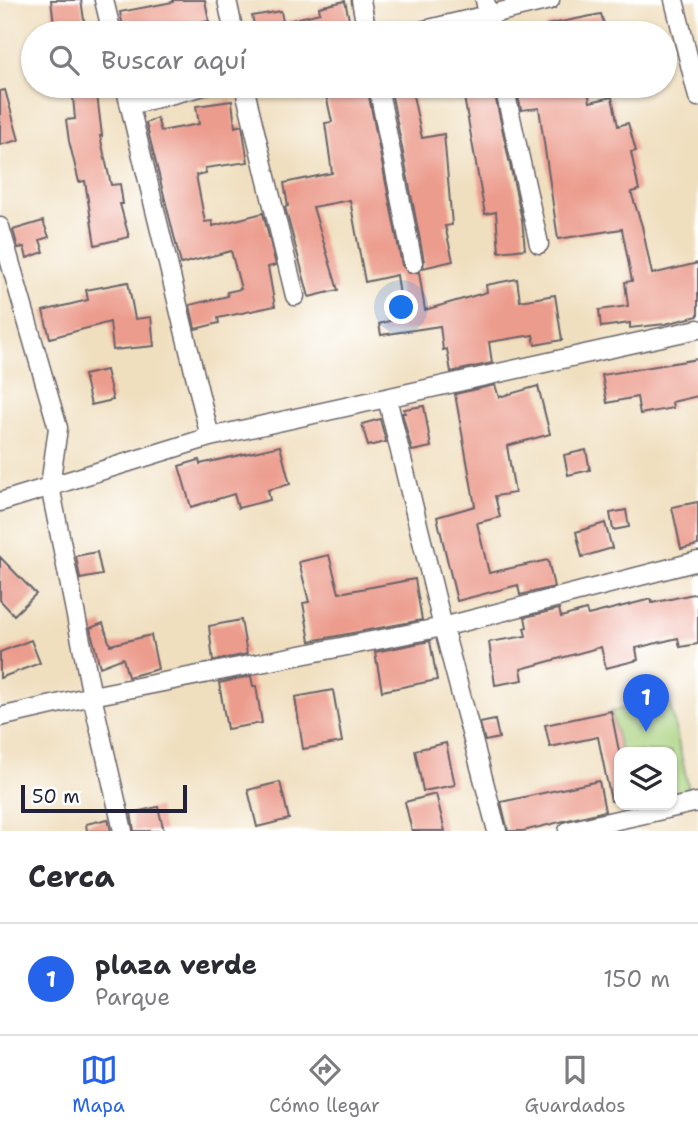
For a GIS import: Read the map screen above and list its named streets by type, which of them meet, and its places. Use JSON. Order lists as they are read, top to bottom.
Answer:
{
  "scale_bar": "50 m",
  "page": {
    "search": "Buscar aquí",
    "pins": "1",
    "scale": "50 m",
    "heading": "Cerca",
    "list": [
      {
        "mark": "1",
        "name": "plaza verde",
        "note": "Parque",
        "value": "150 m"
      }
    ],
    "nav": ["Mapa", "Cómo llegar", "Guardados"]
  }
}
